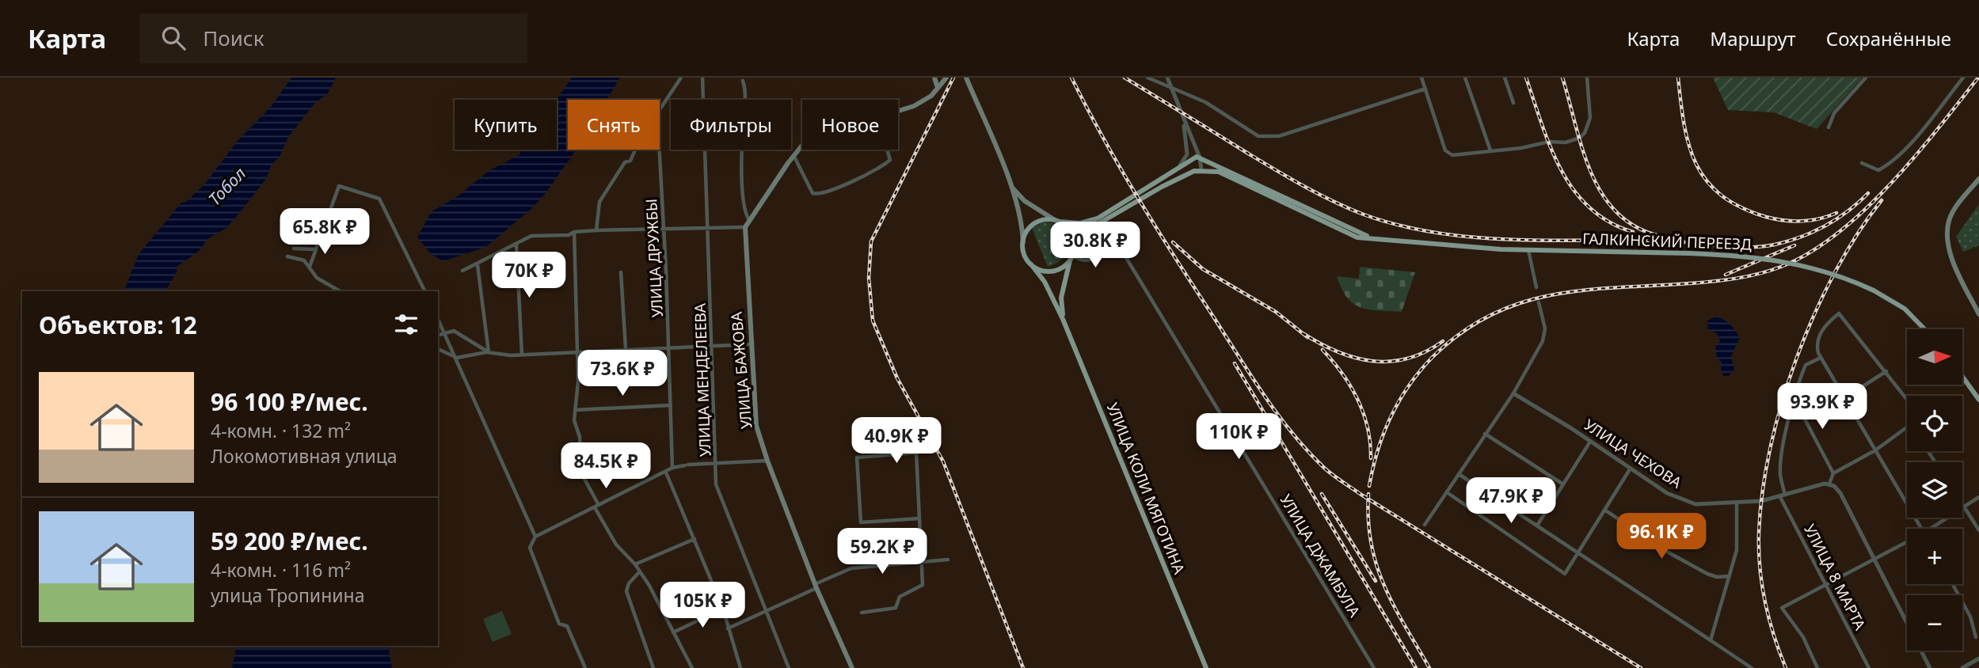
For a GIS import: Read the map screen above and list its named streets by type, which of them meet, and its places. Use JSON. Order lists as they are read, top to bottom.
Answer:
{
  "streets": {
    "main road": ["ГАЛКИНСКИЙ ПЕРЕЕЗД", "УЛИЦА БАЖОВА", "УЛИЦА КОЛИ МЯГОТИНА"],
    "street": [
      "УЛИЦА ДРУЖБЫ",
      "УЛИЦА МЕНДЕЛЕЕВА",
      "УЛИЦА ЧЕХОВА",
      "УЛИЦА ДЖАМБУЛА",
      "УЛИЦА 8 МАРТА"
    ]
  },
  "crossings": [
    ["УЛИЦА ЧЕХОВА", "УЛИЦА 8 МАРТА"],
    ["УЛИЦА КОЛИ МЯГОТИНА", "УЛИЦА ДЖАМБУЛА"]
  ],
  "water": ["Тобол"],
  "north": "right",
  "page": {
    "header": "Карта",
    "search": "Поиск",
    "nav": ["Карта", "Маршрут", "Сохранённые"],
    "chip": [
      "Купить",
      "Снять",
      "Фильтры",
      "Новое"
    ],
    "price": [
      "65.8K ₽",
      "30.8K ₽",
      "70K ₽",
      "73.6K ₽",
      "93.9K ₽",
      "110K ₽",
      "40.9K ₽",
      "84.5K ₽",
      "47.9K ₽",
      "96.1K ₽",
      "59.2K ₽",
      "105K ₽"
    ],
    "heading": "Объектов: 12",
    "map_buttons": ["+", "−"],
    "list": [
      {
        "name": "96 100 ₽/мес.",
        "note": "4-комн. · 132 m² · Локомотивная улица"
      },
      {
        "name": "59 200 ₽/мес.",
        "note": "4-комн. · 116 m² · улица Тропинина"
      }
    ]
  }
}
